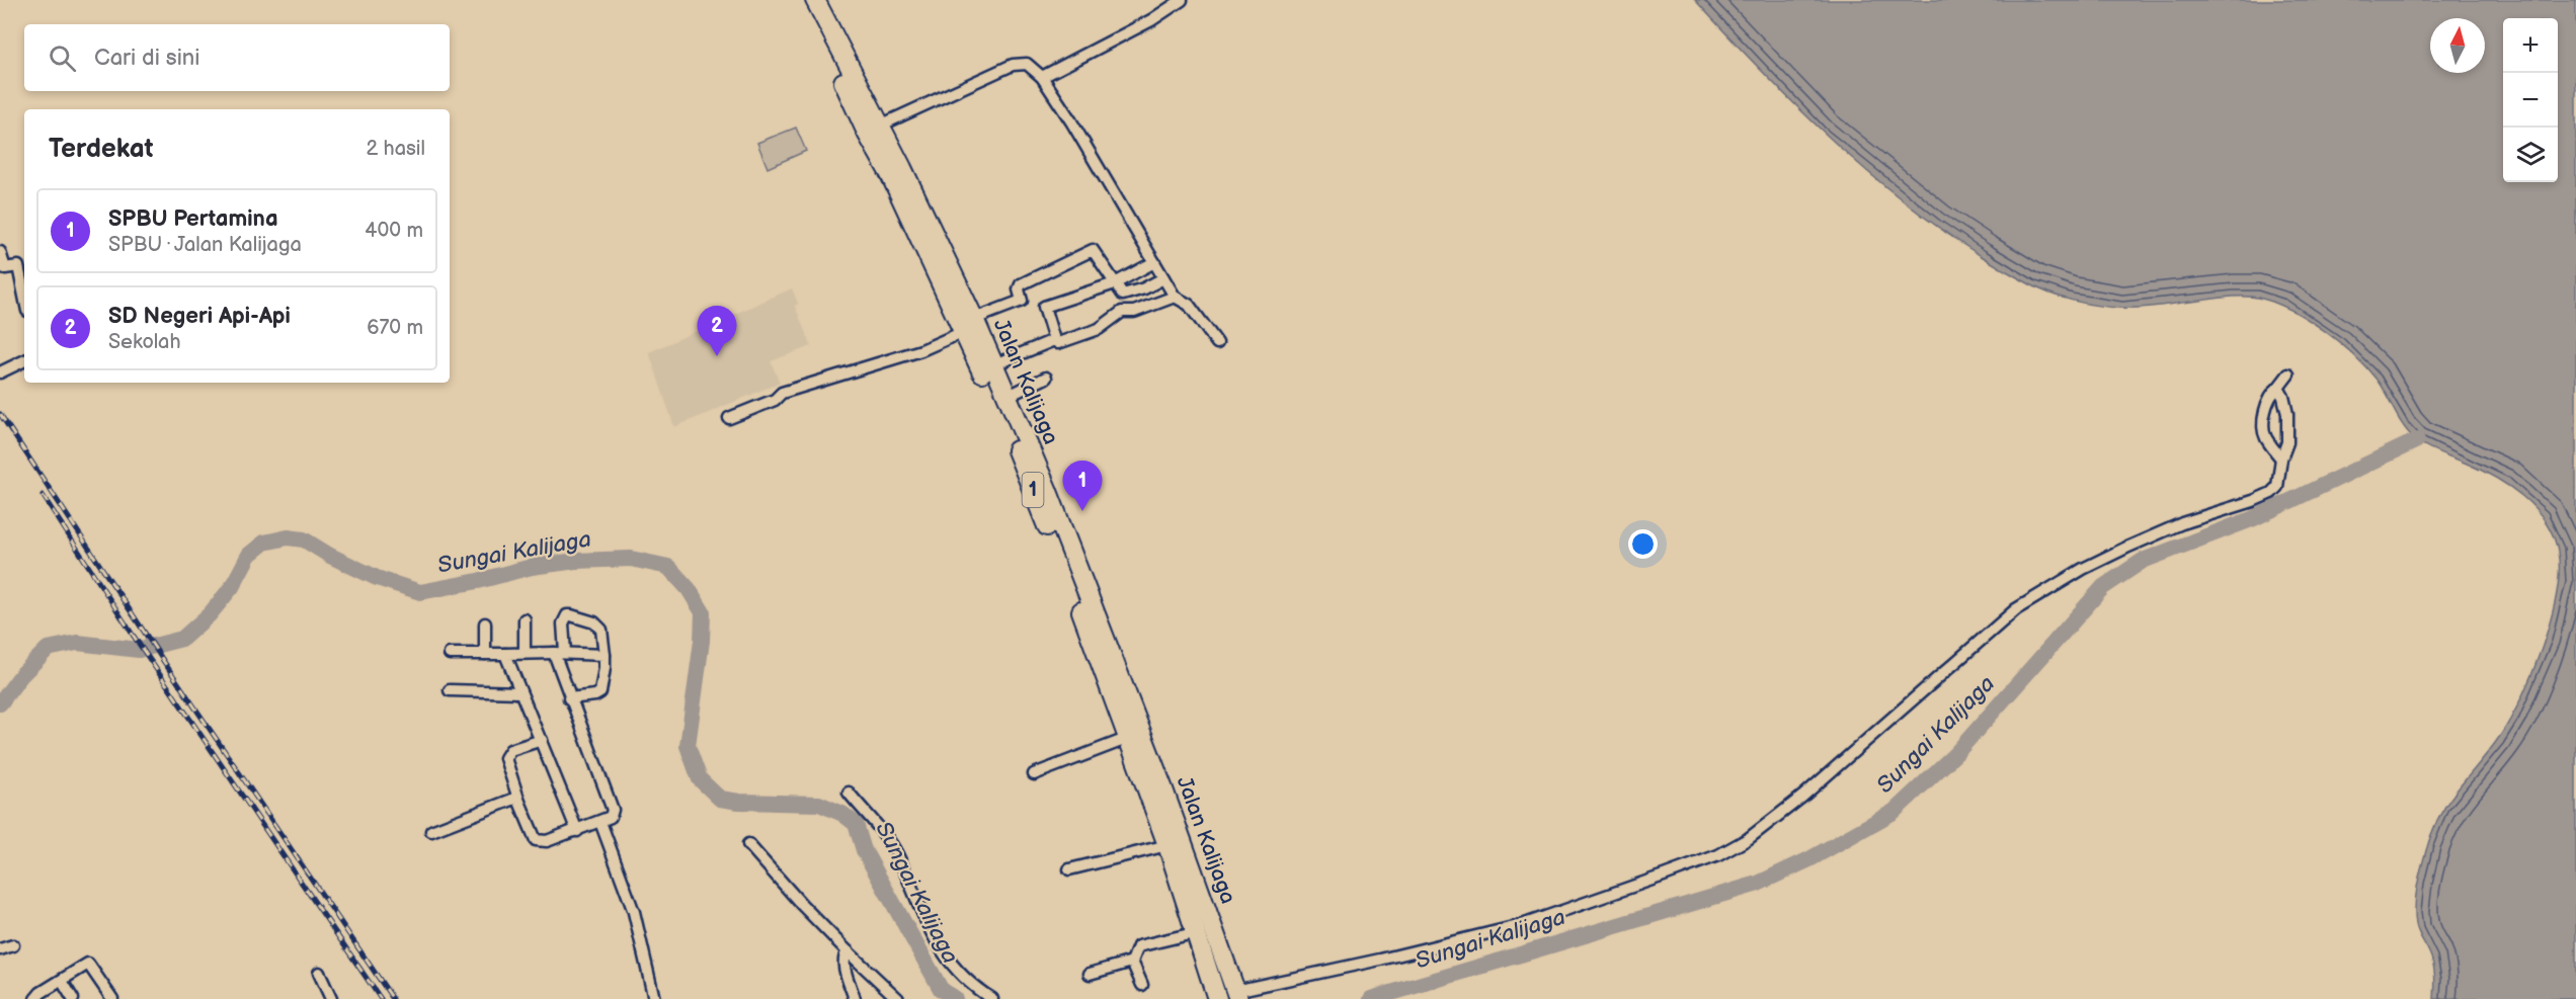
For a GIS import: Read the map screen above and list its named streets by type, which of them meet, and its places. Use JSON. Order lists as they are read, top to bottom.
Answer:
{
  "streets": {
    "highway": ["Jalan Kalijaga", "1"]
  },
  "water": ["Sungai Kalijaga"],
  "north": "top",
  "page": {
    "map_buttons": ["+", "−"],
    "search": "Cari di sini",
    "heading": ["Terdekat", "2 hasil"],
    "list": [
      {
        "mark": "1",
        "name": "SPBU Pertamina",
        "note": "SPBU · Jalan Kalijaga",
        "value": "400 m"
      },
      {
        "mark": "2",
        "name": "SD Negeri Api-Api",
        "note": "Sekolah",
        "value": "670 m"
      }
    ],
    "pins": ["2", "1"]
  }
}
